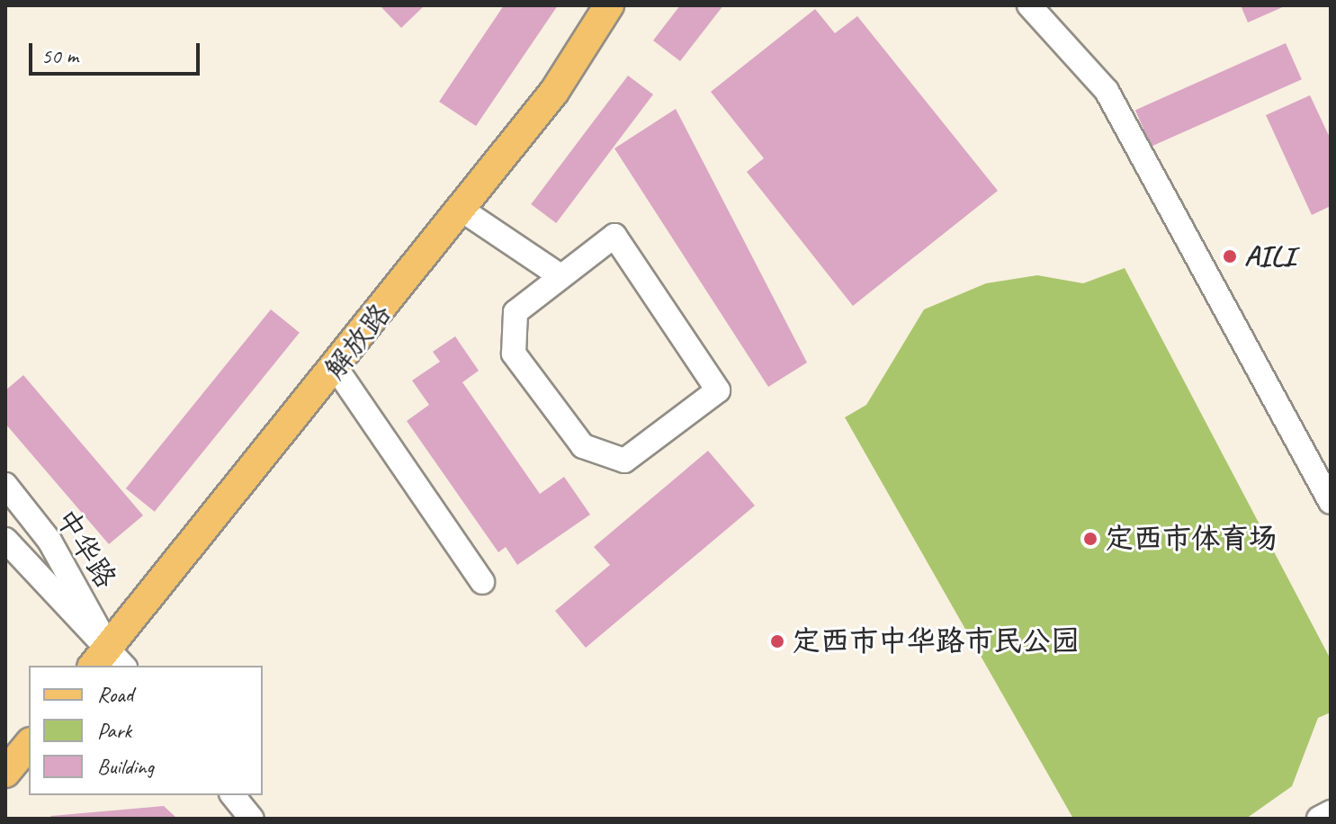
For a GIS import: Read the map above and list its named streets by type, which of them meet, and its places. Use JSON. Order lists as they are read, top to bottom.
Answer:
{
  "streets": {
    "main road": ["解放路"],
    "street": ["中华路"]
  },
  "crossings": [
    ["解放路", "中华路"]
  ],
  "places": ["AILI", "定西市体育场", "定西市中华路市民公园"],
  "legend": ["Road", "Park", "Building"],
  "scale_bar": "50 m"
}
